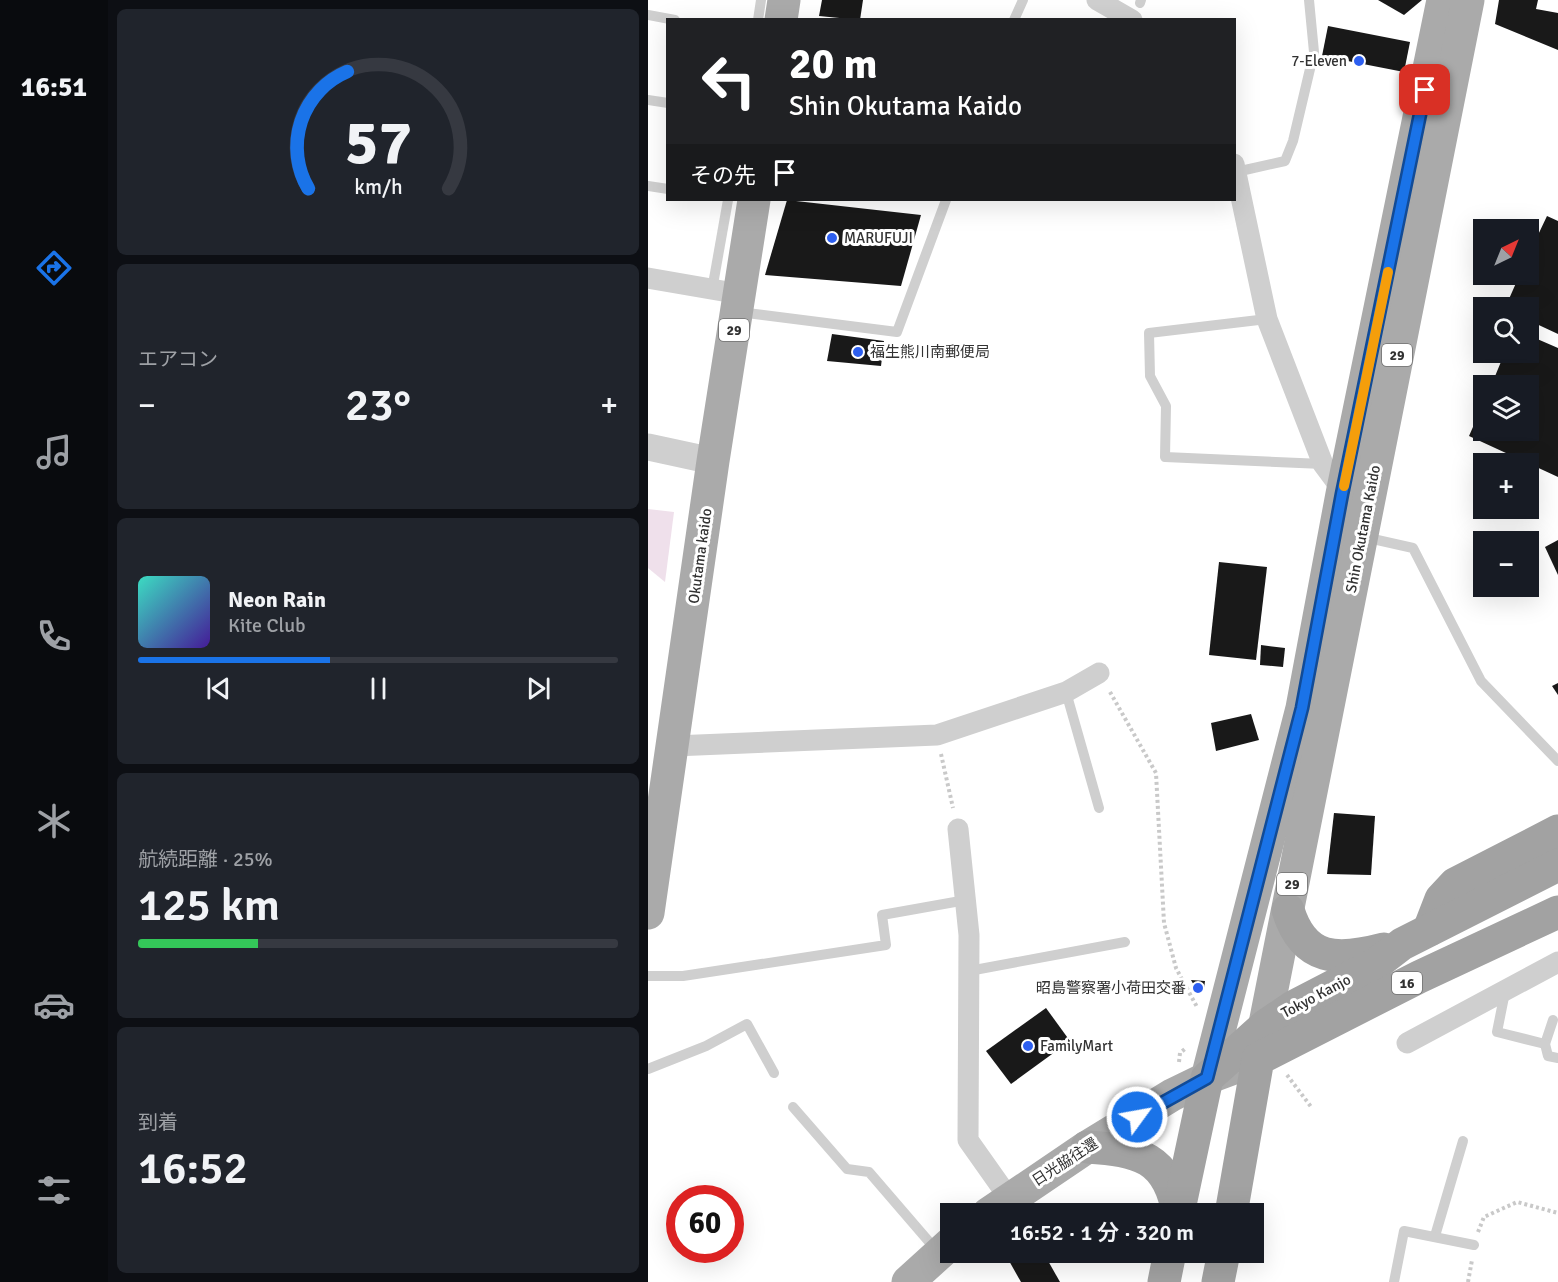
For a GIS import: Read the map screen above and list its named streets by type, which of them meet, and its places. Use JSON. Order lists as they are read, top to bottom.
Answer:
{
  "streets": {
    "highway": ["16", "Tokyo Kanjo"],
    "main road": [
      "29",
      "Shin Okutama Kaido",
      "Okutama kaido",
      "日光脇往還"
    ]
  },
  "crossings": [
    ["Shin Okutama Kaido", "Tokyo Kanjo"],
    ["Shin Okutama Kaido", "日光脇往還"],
    ["Tokyo Kanjo", "日光脇往還"]
  ],
  "places": [
    "7-Eleven",
    "MARUFUJI",
    "福生熊川南郵便局",
    "昭島警察署小荷田交番",
    "FamilyMart"
  ],
  "north": "top right",
  "page": {
    "tabs": "16:51",
    "turn": ["20 m", "Shin Okutama Kaido"],
    "then": "その先",
    "map_buttons": ["+", "−"],
    "tile": [
      "エアコン",
      ["航続距離 · 25%", "125 km"],
      ["到着", "16:52"]
    ],
    "heat": ["−", "23°", "+"],
    "song": ["Neon Rain", "Kite Club"],
    "limit": "60",
    "trip": "16:52 · 1 分 · 320 m",
    "gauge": ["57", "km/h"]
  }
}
